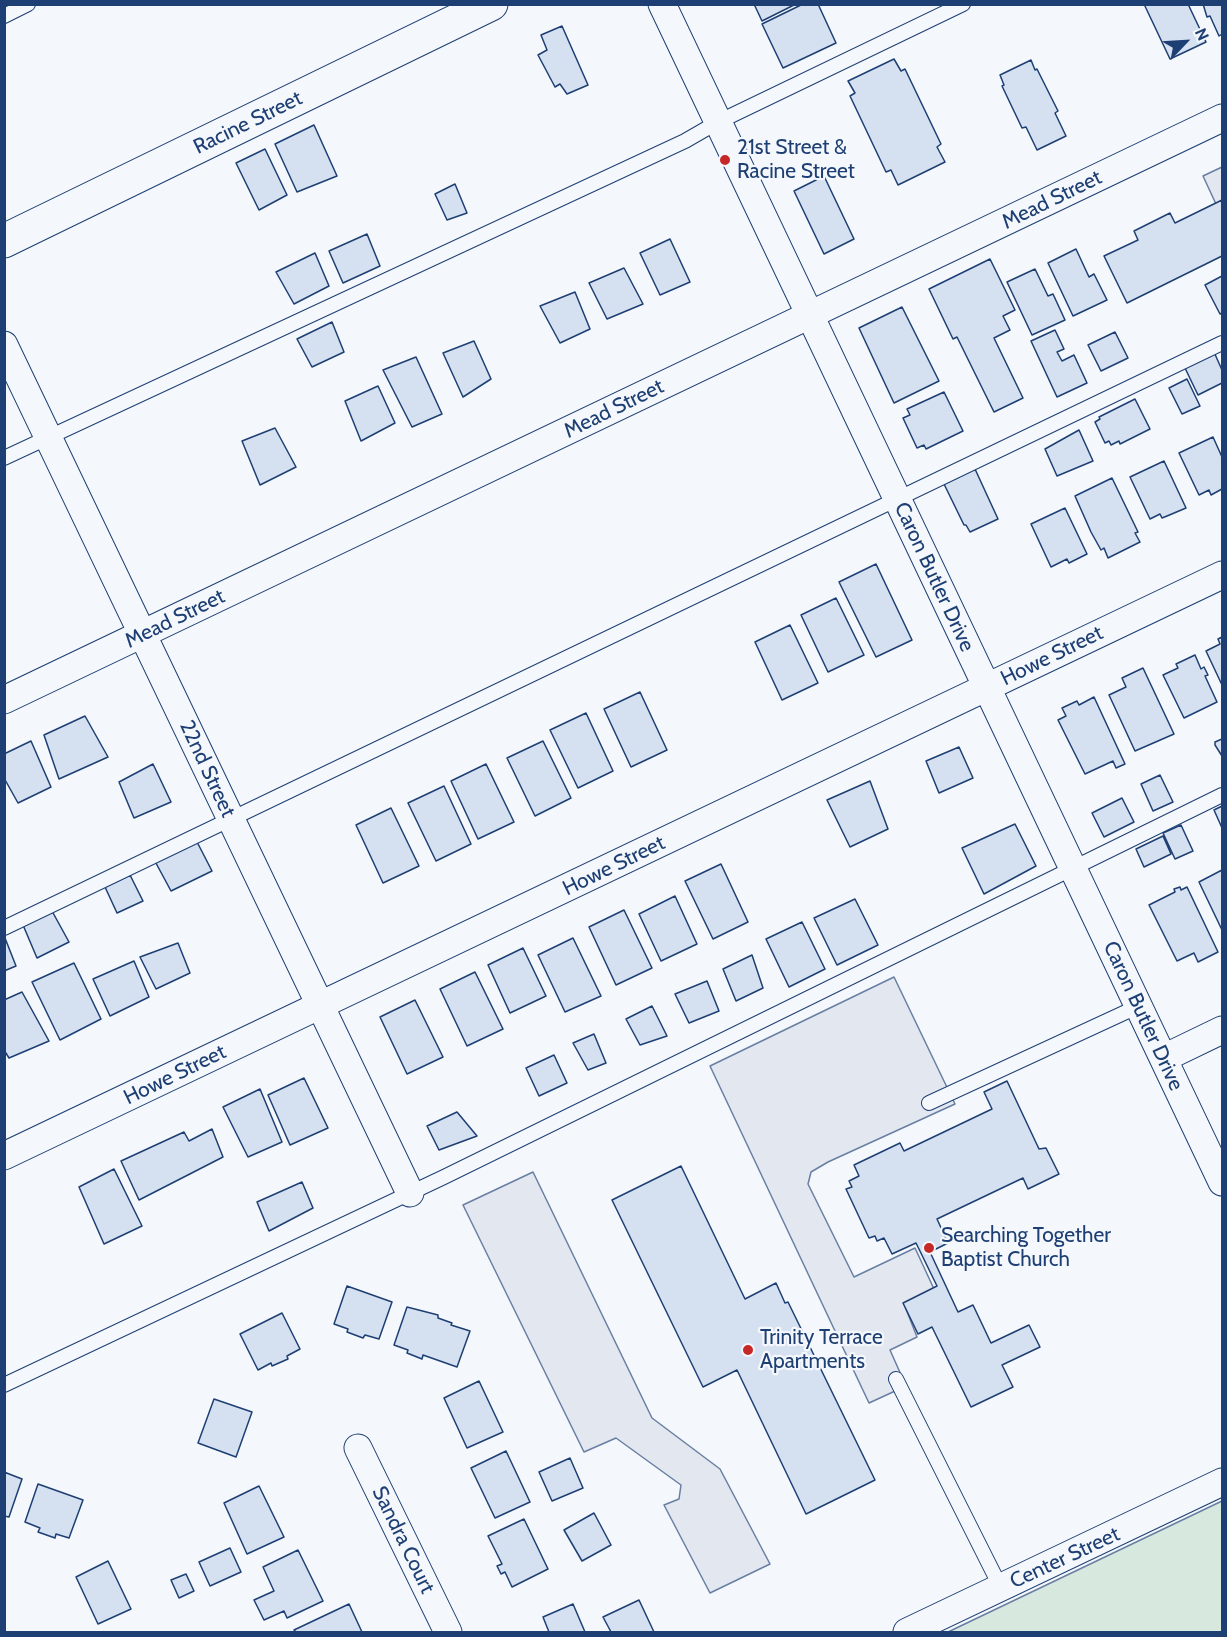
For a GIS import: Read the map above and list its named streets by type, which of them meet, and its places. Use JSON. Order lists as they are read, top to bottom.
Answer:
{
  "streets": {
    "main road": ["Racine Street"],
    "street": [
      "Mead Street",
      "Caron Butler Drive",
      "Howe Street",
      "22nd Street",
      "Sandra Court",
      "Center Street"
    ]
  },
  "crossings": [
    ["Mead Street", "Caron Butler Drive"],
    ["Mead Street", "22nd Street"],
    ["Caron Butler Drive", "Howe Street"],
    ["Howe Street", "22nd Street"]
  ],
  "places": ["21st Street & Racine Street", "Searching Together Baptist Church", "Trinity Terrace Apartments"],
  "north": "top right"
}
